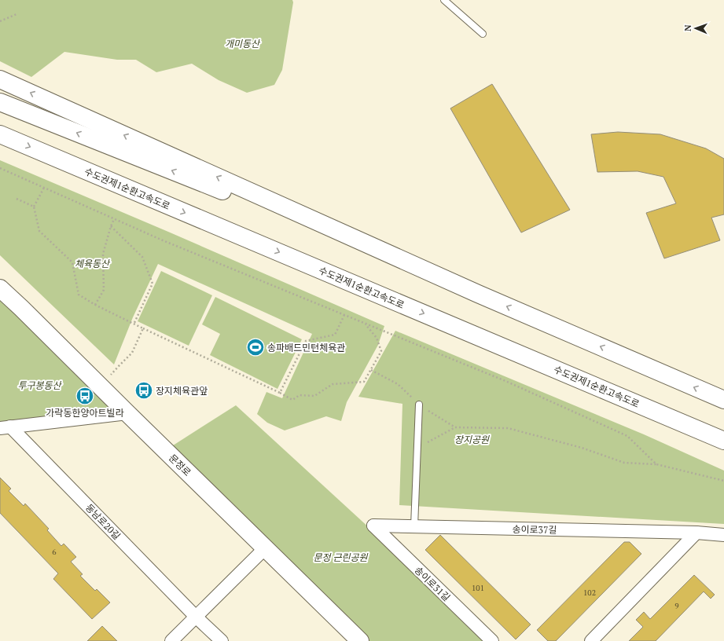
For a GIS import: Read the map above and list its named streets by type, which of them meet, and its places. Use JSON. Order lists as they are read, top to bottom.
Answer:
{
  "streets": {
    "main road": ["수도권제1순환고속도로", "문정로"],
    "street": ["동남로20길", "송이로37길", "송이로31길"]
  },
  "crossings": [
    ["송이로37길", "송이로31길"]
  ],
  "parks": [
    "개미동산",
    "체육동산",
    "투구봉동산",
    "장지공원",
    "문정 근린공원"
  ],
  "places": {
    "sports": ["송파배드민턴체육관"],
    "bus stop": ["장지체육관앞", "가락동한양아트빌라"]
  },
  "house_numbers": [
    "6",
    "101",
    "102",
    "9"
  ],
  "north": "left"
}
